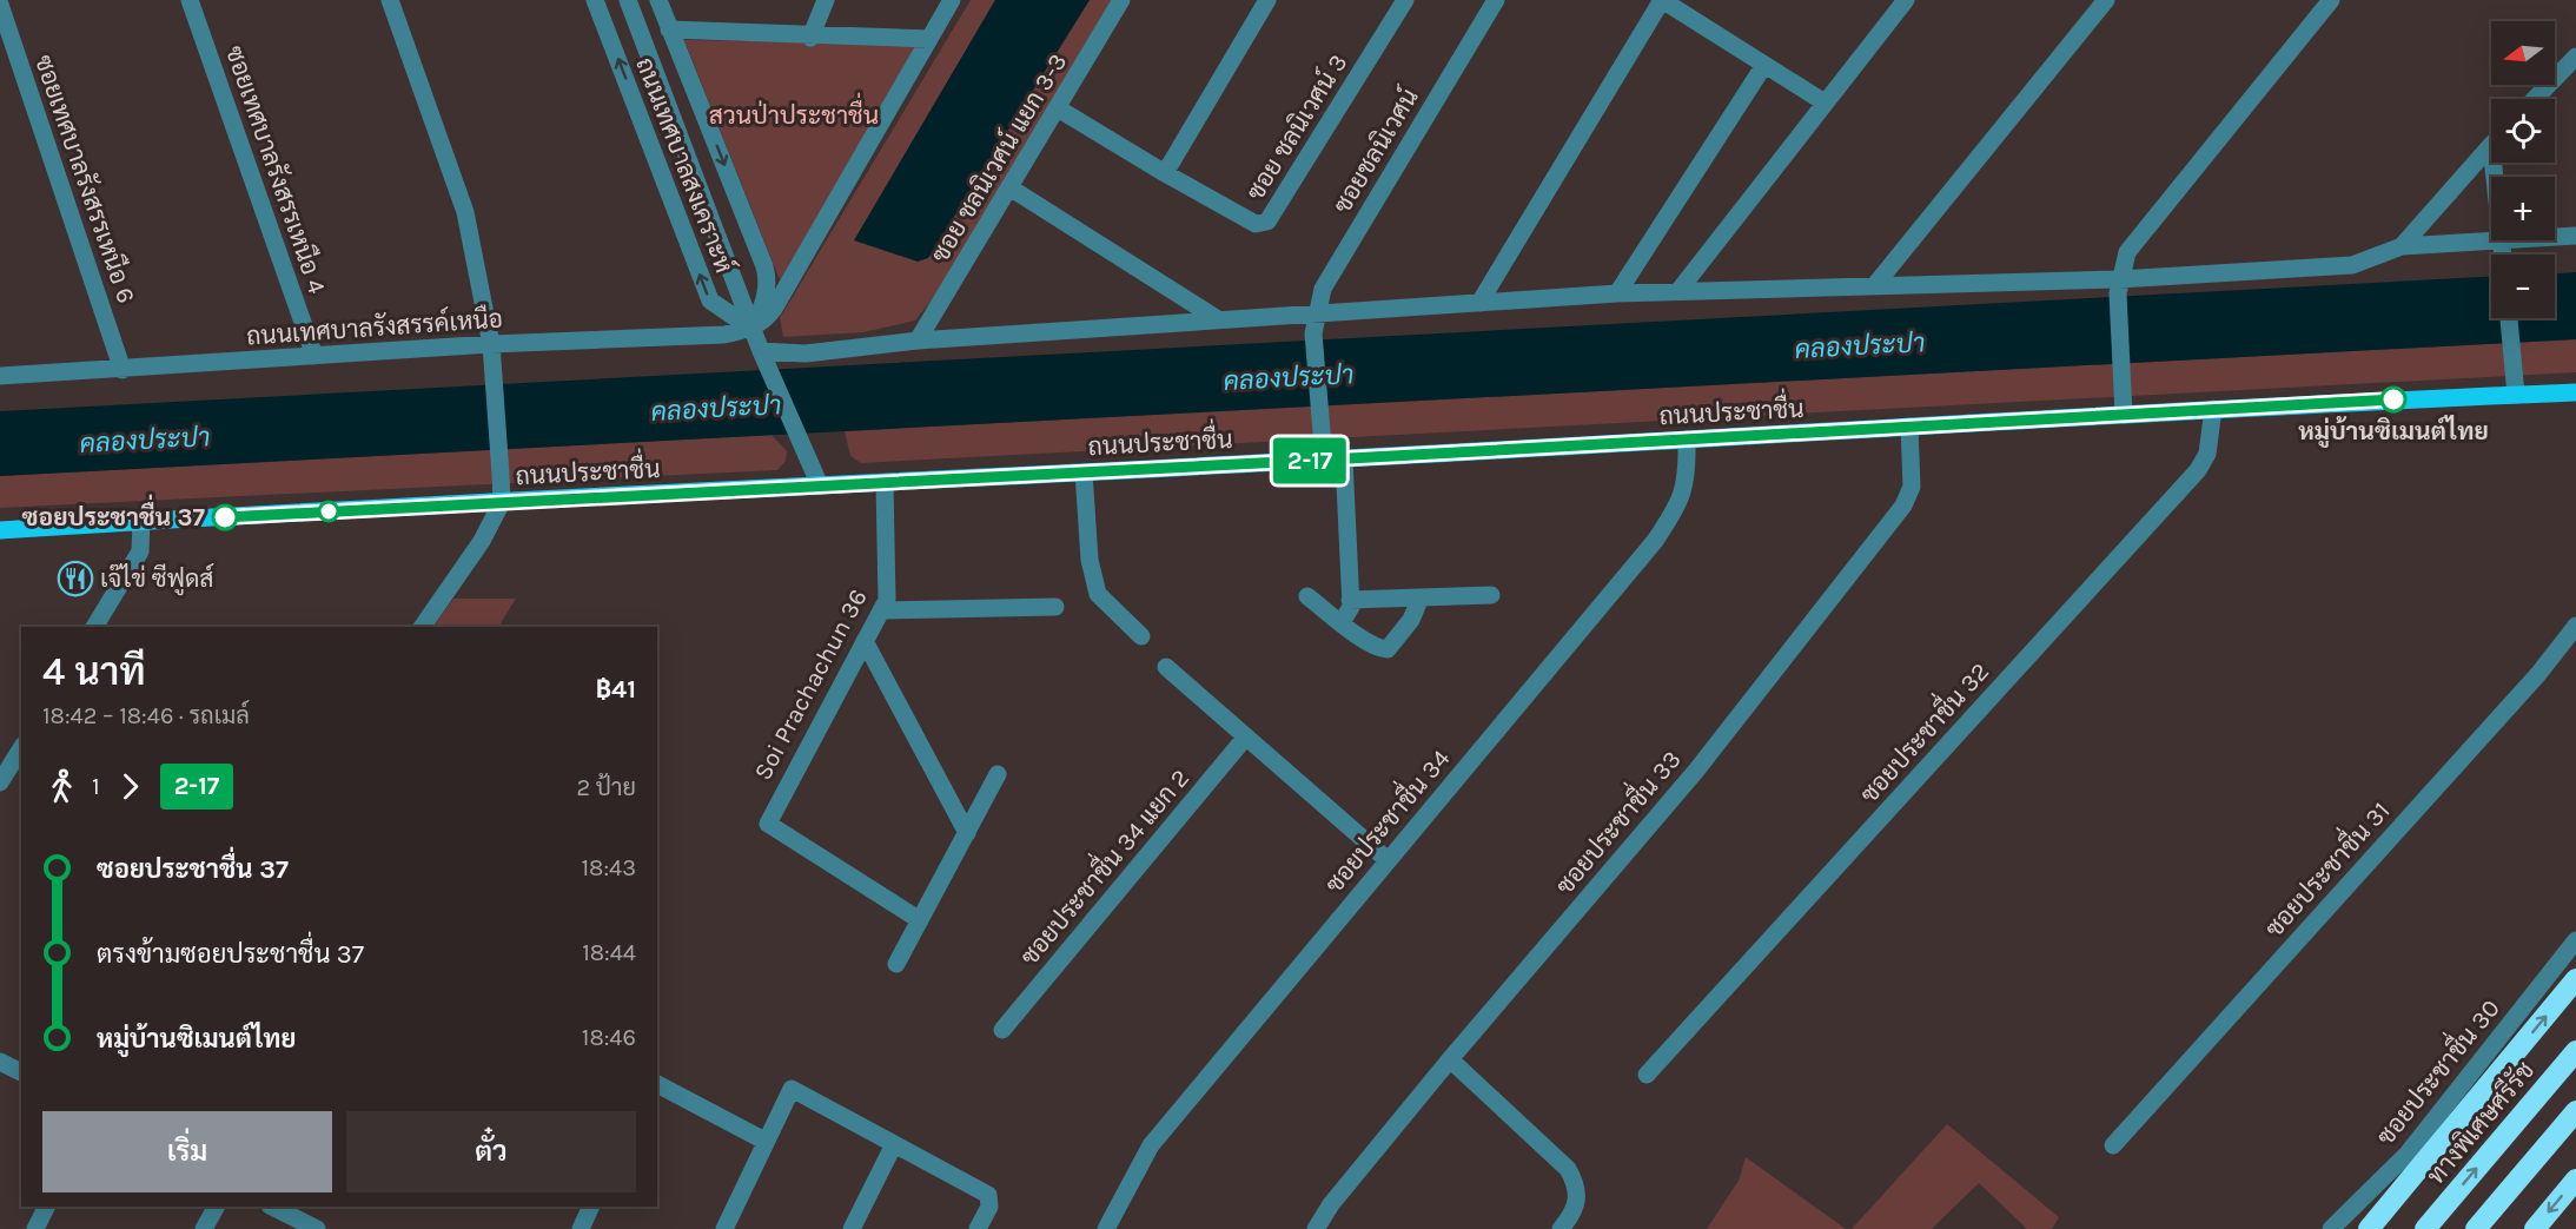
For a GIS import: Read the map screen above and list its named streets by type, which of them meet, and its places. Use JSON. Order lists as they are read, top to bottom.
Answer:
{
  "streets": {
    "highway": ["ทางพิเศษศรีรัช"],
    "main road": ["ถนนประชาชื่น"],
    "street": [
      "ซอย ชลนิเวศน์ 3",
      "ซอยชลนิเวศน์",
      "ซอย ชลนิเวศน์ แยก 3-3",
      "ถนนเทศบาลสงเคราะห์",
      "ซอยเทศบาลรังสรรเหนือ 4",
      "ซอยเทศบาลรังสรรเหนือ 6",
      "ถนนเทศบาลรังสรรค์เหนือ",
      "Soi Prachachun 36",
      "ซอยประชาชื่น 32",
      "ซอยประชาชื่น 34",
      "ซอยประชาชื่น 33",
      "ซอยประชาชื่น 34 แยก 2",
      "ซอยประชาชื่น 31",
      "ซอยประชาชื่น 30"
    ]
  },
  "crossings": [
    ["ซอย ชลนิเวศน์ 3", "ซอย ชลนิเวศน์ แยก 3-3"],
    ["ซอยชลนิเวศน์", "ถนนประชาชื่น"],
    ["ถนนเทศบาลสงเคราะห์", "ถนนเทศบาลรังสรรค์เหนือ"],
    ["ถนนเทศบาลสงเคราะห์", "ถนนประชาชื่น"],
    ["ซอยเทศบาลรังสรรเหนือ 4", "ถนนเทศบาลรังสรรค์เหนือ"],
    ["ซอยเทศบาลรังสรรเหนือ 6", "ถนนเทศบาลรังสรรค์เหนือ"],
    ["ถนนประชาชื่น", "Soi Prachachun 36"],
    ["ถนนประชาชื่น", "ซอยประชาชื่น 32"],
    ["ถนนประชาชื่น", "ซอยประชาชื่น 34"],
    ["ถนนประชาชื่น", "ซอยประชาชื่น 33"]
  ],
  "water": ["คลองประปา"],
  "parks": ["สวนป่าประชาชื่น"],
  "places": {
    "other": ["หมู่บ้านซิเมนต์ไทย", "ซอยประชาชื่น 37"],
    "restaurant": ["เจ๊ไข่ ซีฟูดส์"]
  },
  "lines": ["bus line 2-17"],
  "north": "left",
  "page": {
    "on_map": "2-17",
    "map_buttons": ["+", "−"],
    "heading": ["4 นาที", "18:42 – 18:46 · รถเมล์", "฿41"],
    "legs": ["1", "2-17", "2 ป้าย"],
    "list": [
      {
        "name": "ซอยประชาชื่น 37",
        "value": "18:43"
      },
      {
        "name": "ตรงข้ามซอยประชาชื่น 37",
        "value": "18:44"
      },
      {
        "name": "หมู่บ้านซิเมนต์ไทย",
        "value": "18:46"
      }
    ],
    "buttons": ["เริ่ม", "ตั๋ว"]
  }
}
